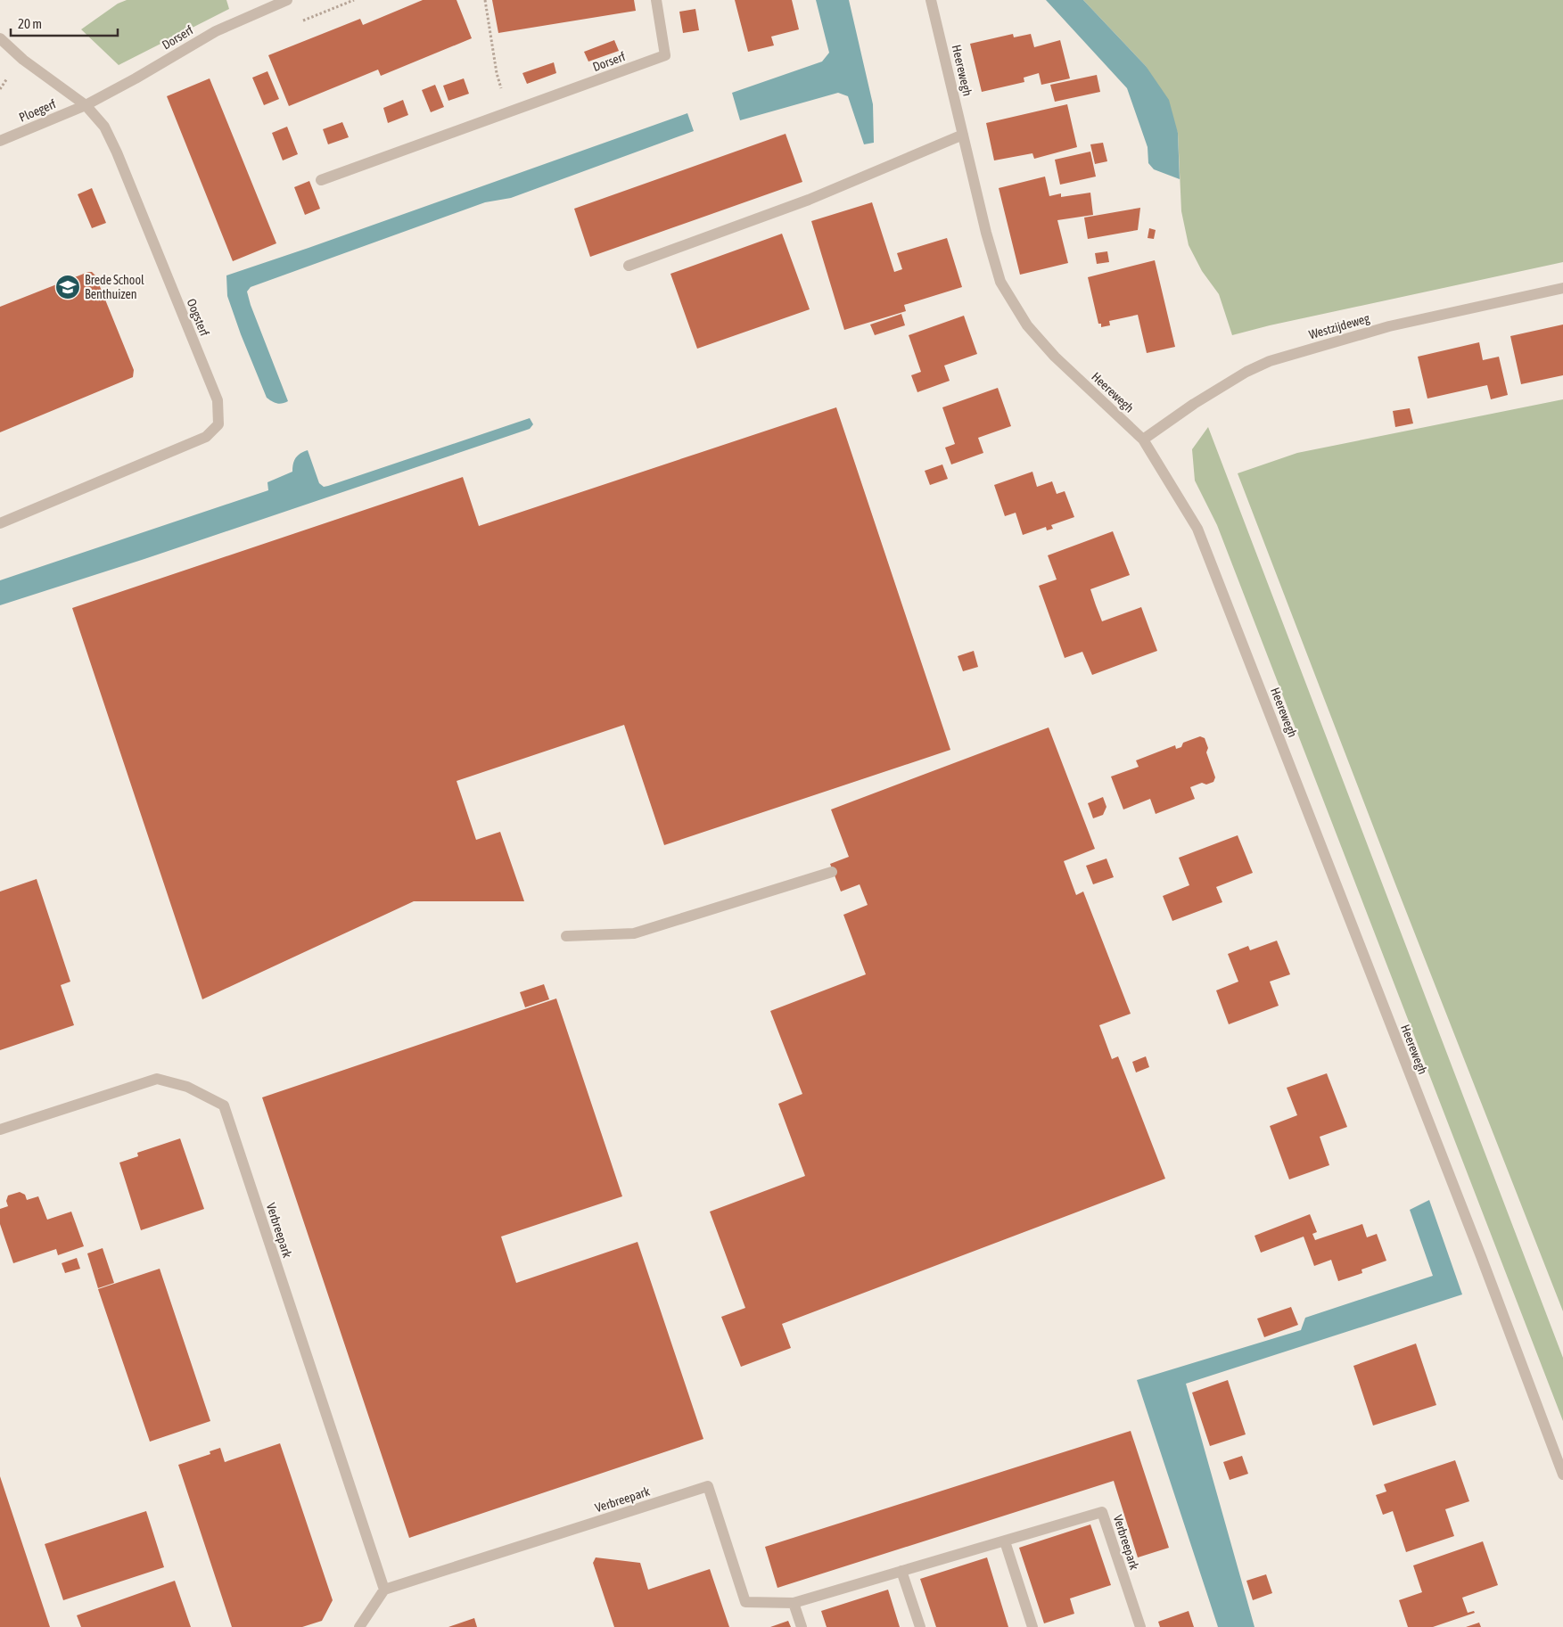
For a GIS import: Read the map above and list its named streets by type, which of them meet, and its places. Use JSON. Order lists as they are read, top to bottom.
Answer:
{
  "streets": {
    "street": [
      "Dorserf",
      "Heerewegh",
      "Ploegerf",
      "Oogsterf",
      "Westzijdeweg",
      "Verbreepark"
    ]
  },
  "crossings": [
    ["Dorserf", "Ploegerf"],
    ["Dorserf", "Oogsterf"],
    ["Heerewegh", "Westzijdeweg"],
    ["Ploegerf", "Oogsterf"]
  ],
  "places": {
    "school or university": ["Brede School Benthuizen"]
  },
  "scale_bar": "20 m"
}
